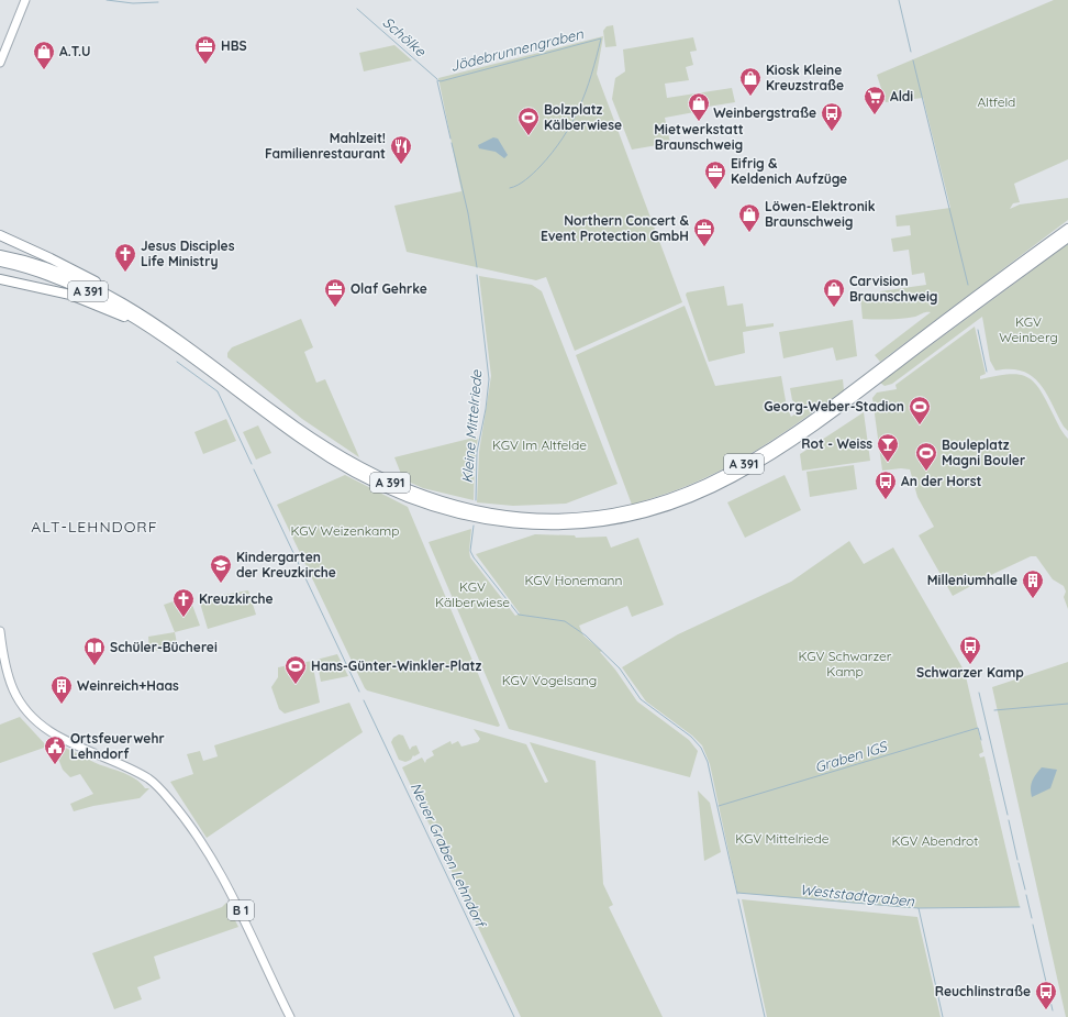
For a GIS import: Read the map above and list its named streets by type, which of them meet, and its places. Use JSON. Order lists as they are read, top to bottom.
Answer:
{
  "streets": {
    "highway": ["A 391"],
    "main road": ["B 1"]
  },
  "districts": ["ALT-LEHNDORF"],
  "water": [
    "Schölke",
    "Jödebrunnengraben",
    "Kleine Mittelriede",
    "Graben IGS",
    "Neuer Graben Lehndorf",
    "Weststadtgraben"
  ],
  "parks": [
    "Altfeld",
    "KGV Weinberg",
    "KGV Im Altfelde",
    "KGV Weizenkamp",
    "KGV Honemann",
    "KGV Kälberwiese",
    "KGV Schwarzer Kamp",
    "KGV Vogelsang",
    "KGV Mittelriede",
    "KGV Abendrot"
  ],
  "places": {
    "office": [
      "HBS",
      "Eifrig & Keldenich Aufzüge",
      "Northern Concert & Event Protection GmbH",
      "Olaf Gehrke"
    ],
    "shop": [
      "A.T.U",
      "Kiosk Kleine Kreuzstraße",
      "Mietwerkstatt Braunschweig",
      "Löwen-Elektronik Braunschweig",
      "Carvision Braunschweig"
    ],
    "supermarket": ["Aldi"],
    "bus stop": [
      "Weinbergstraße",
      "An der Horst",
      "Schwarzer Kamp",
      "Reuchlinstraße"
    ],
    "sports": [
      "Bolzplatz Kälberwiese",
      "Georg-Weber-Stadion",
      "Bouleplatz Magni Bouler",
      "Hans-Günter-Winkler-Platz"
    ],
    "restaurant": ["Mahlzeit! Familienrestaurant"],
    "church": ["Jesus Disciples Life Ministry", "Kreuzkirche"],
    "bar": ["Rot - Weiss"],
    "school or university": ["Kindergarten der Kreuzkirche"],
    "building": ["Milleniumhalle", "Weinreich+Haas"],
    "library": ["Schüler-Bücherei"],
    "public building": ["Ortsfeuerwehr Lehndorf"]
  }
}
